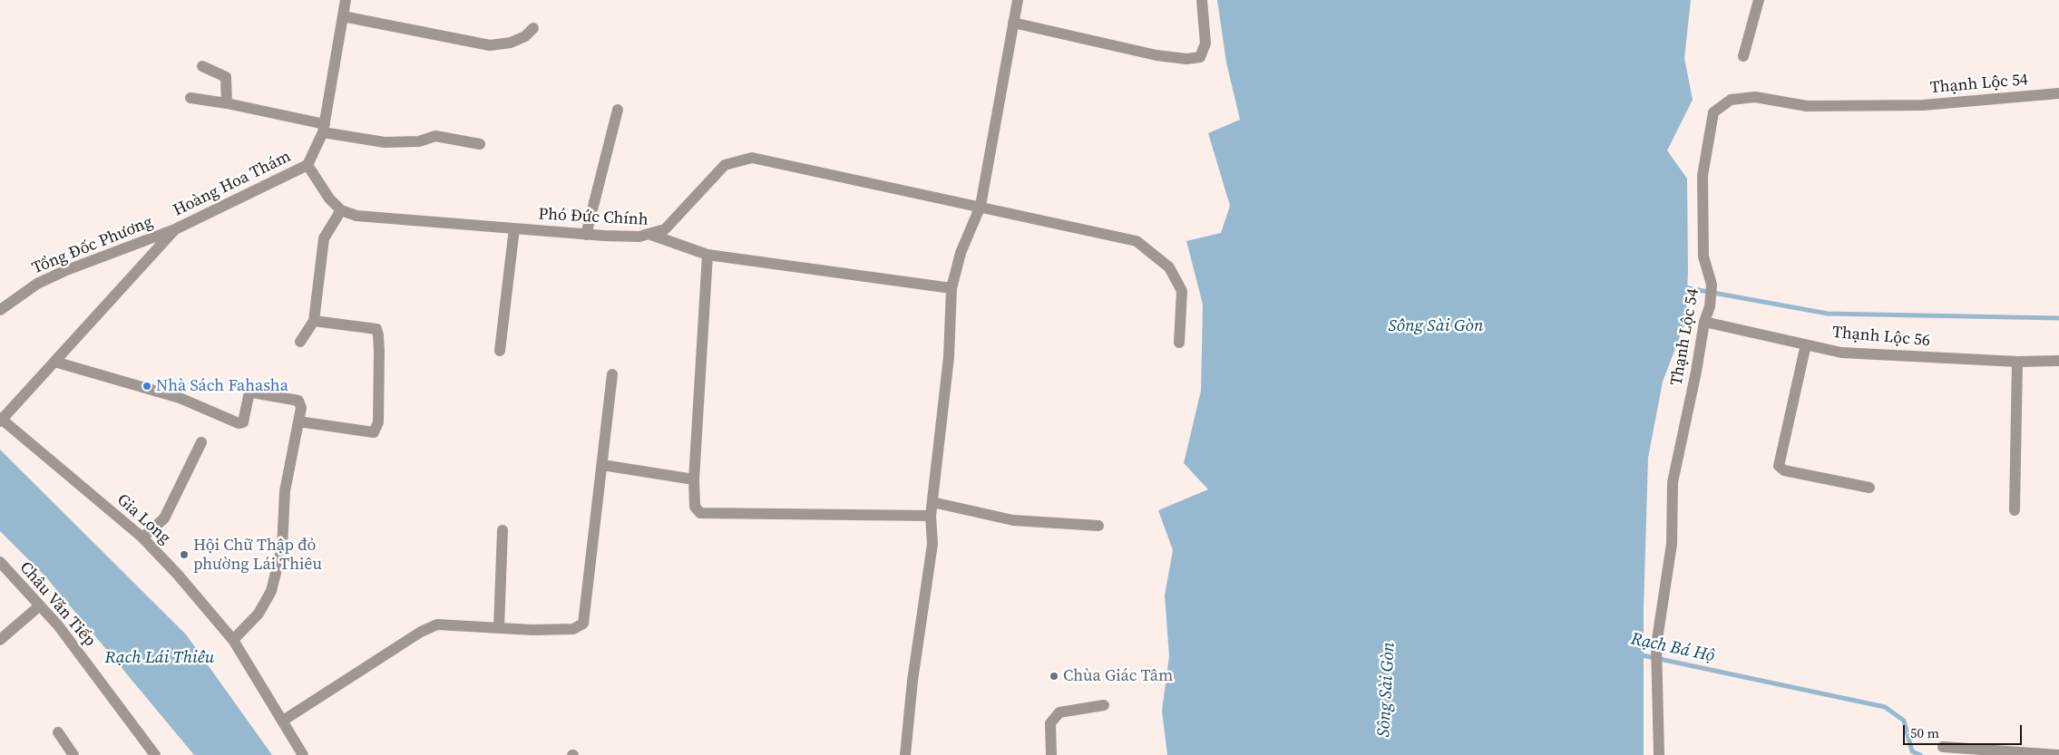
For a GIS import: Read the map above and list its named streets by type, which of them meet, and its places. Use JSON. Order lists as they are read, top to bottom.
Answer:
{
  "streets": {
    "street": [
      "Thạnh Lộc 54",
      "Hoàng Hoa Thám",
      "Phó Đức Chính",
      "Tổng Đốc Phương",
      "Thạnh Lộc 56",
      "Gia Long",
      "Châu Văn Tiếp"
    ]
  },
  "crossings": [
    ["Thạnh Lộc 54", "Thạnh Lộc 56"],
    ["Hoàng Hoa Thám", "Tổng Đốc Phương"],
    ["Hoàng Hoa Thám", "Gia Long"]
  ],
  "water": ["Sông Sài Gòn", "Rạch Bá Hộ", "Rạch Lái Thiêu"],
  "places": ["Nhà Sách Fahasha", "Hội Chữ Thập đỏ phường Lái Thiêu", "Chùa Giác Tâm"],
  "scale_bar": "50 m"
}
